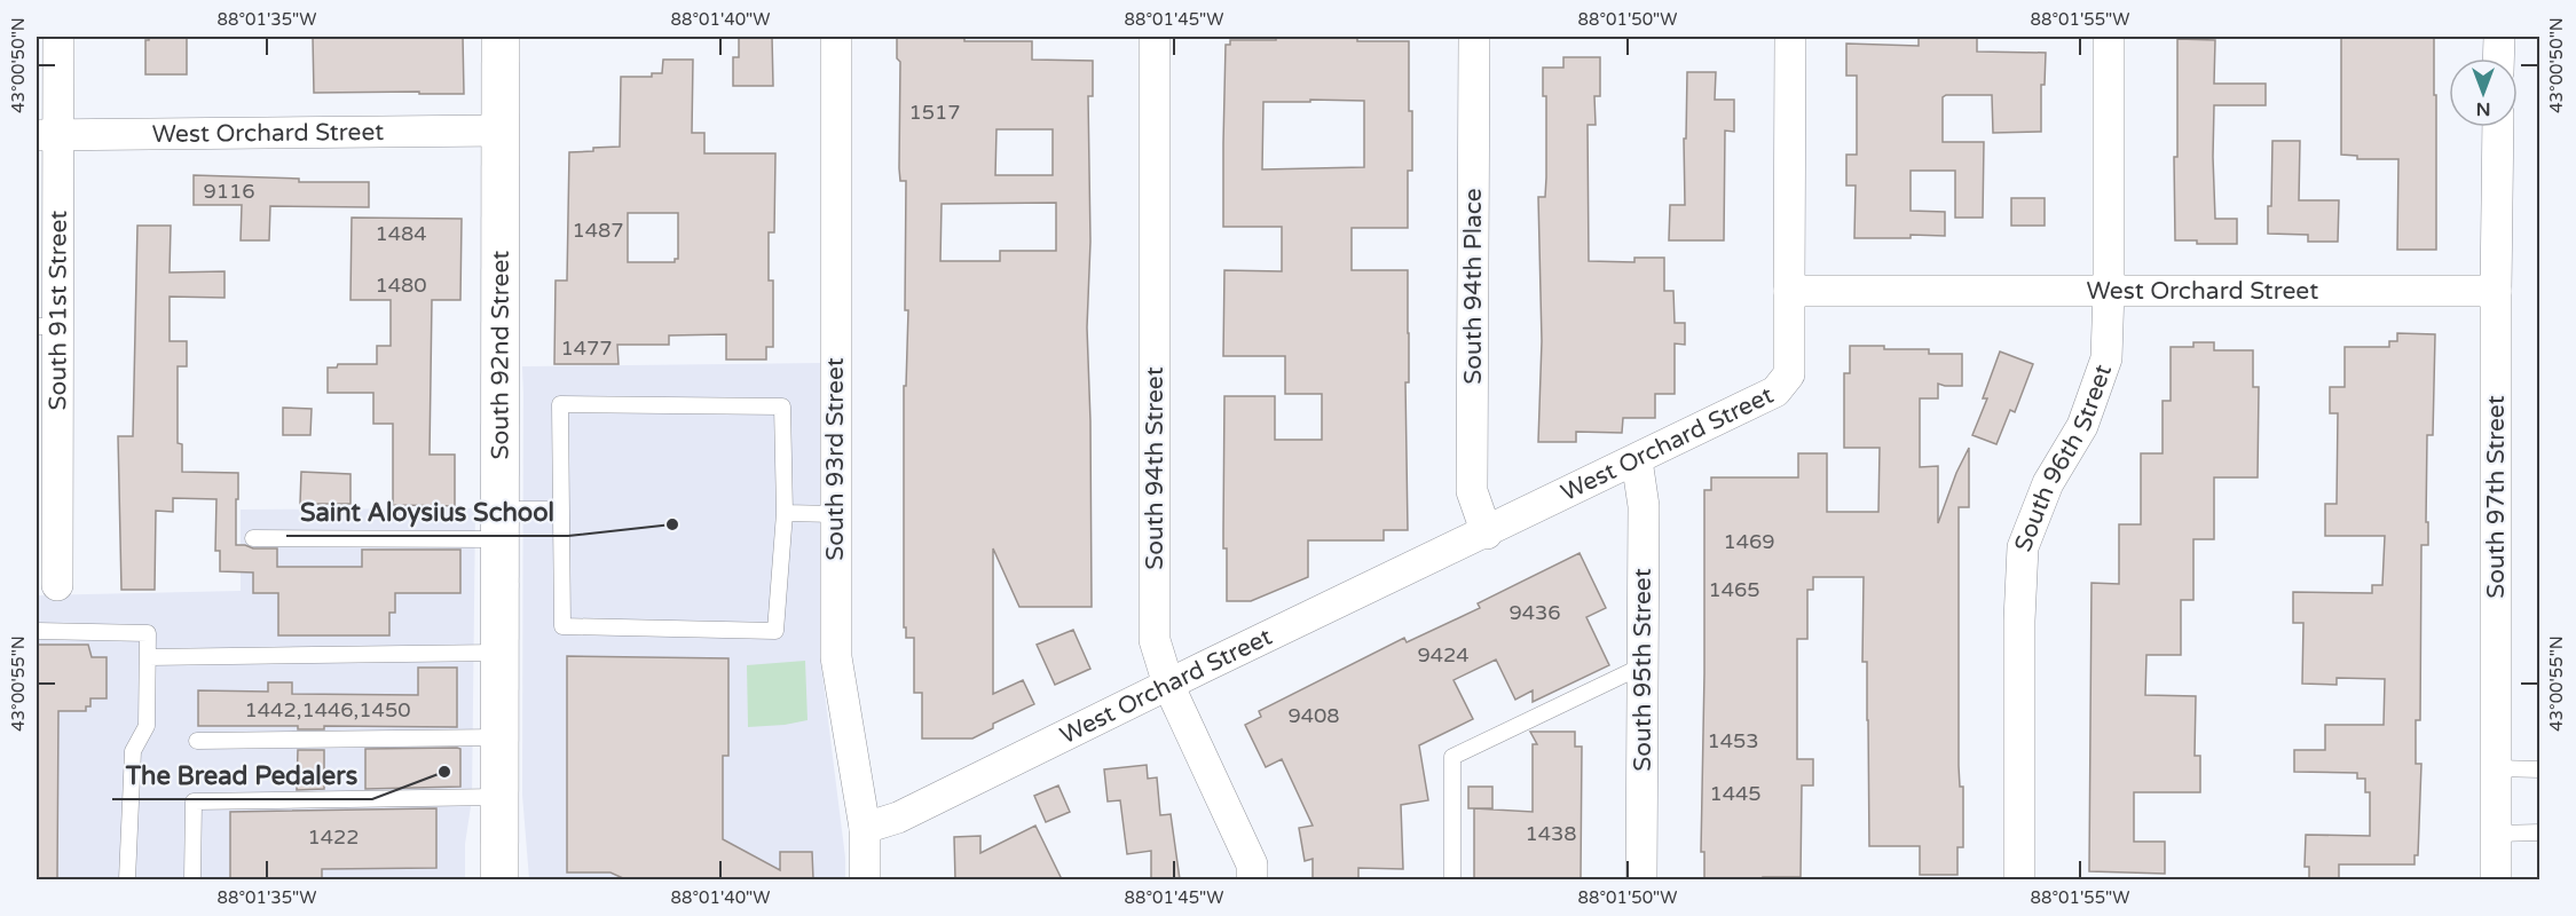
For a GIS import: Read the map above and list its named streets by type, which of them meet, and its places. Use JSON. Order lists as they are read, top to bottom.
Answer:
{
  "streets": {
    "street": [
      "West Orchard Street",
      "South 94th Place",
      "South 91st Street",
      "South 92nd Street",
      "South 96th Street",
      "South 93rd Street",
      "South 94th Street",
      "South 97th Street",
      "South 95th Street"
    ]
  },
  "crossings": [
    ["West Orchard Street", "South 94th Place"],
    ["West Orchard Street", "South 91st Street"],
    ["West Orchard Street", "South 92nd Street"],
    ["West Orchard Street", "South 96th Street"],
    ["West Orchard Street", "South 93rd Street"],
    ["West Orchard Street", "South 94th Street"],
    ["West Orchard Street", "South 97th Street"],
    ["West Orchard Street", "South 95th Street"]
  ],
  "places": ["Saint Aloysius School", "The Bread Pedalers"],
  "house_numbers": [
    "1517",
    "9116",
    "1487",
    "1484",
    "1480",
    "1477",
    "1469",
    "1465",
    "9436",
    "9424",
    "1442,1446,1450",
    "9408",
    "1453",
    "1445",
    "1438",
    "1422"
  ],
  "north": "bottom",
  "coordinates": [
    "88°01'35\"W",
    "88°01'40\"W",
    "88°01'45\"W",
    "88°01'50\"W",
    "88°01'55\"W",
    "43°00'50\"N",
    "43°00'55\"N"
  ]
}
